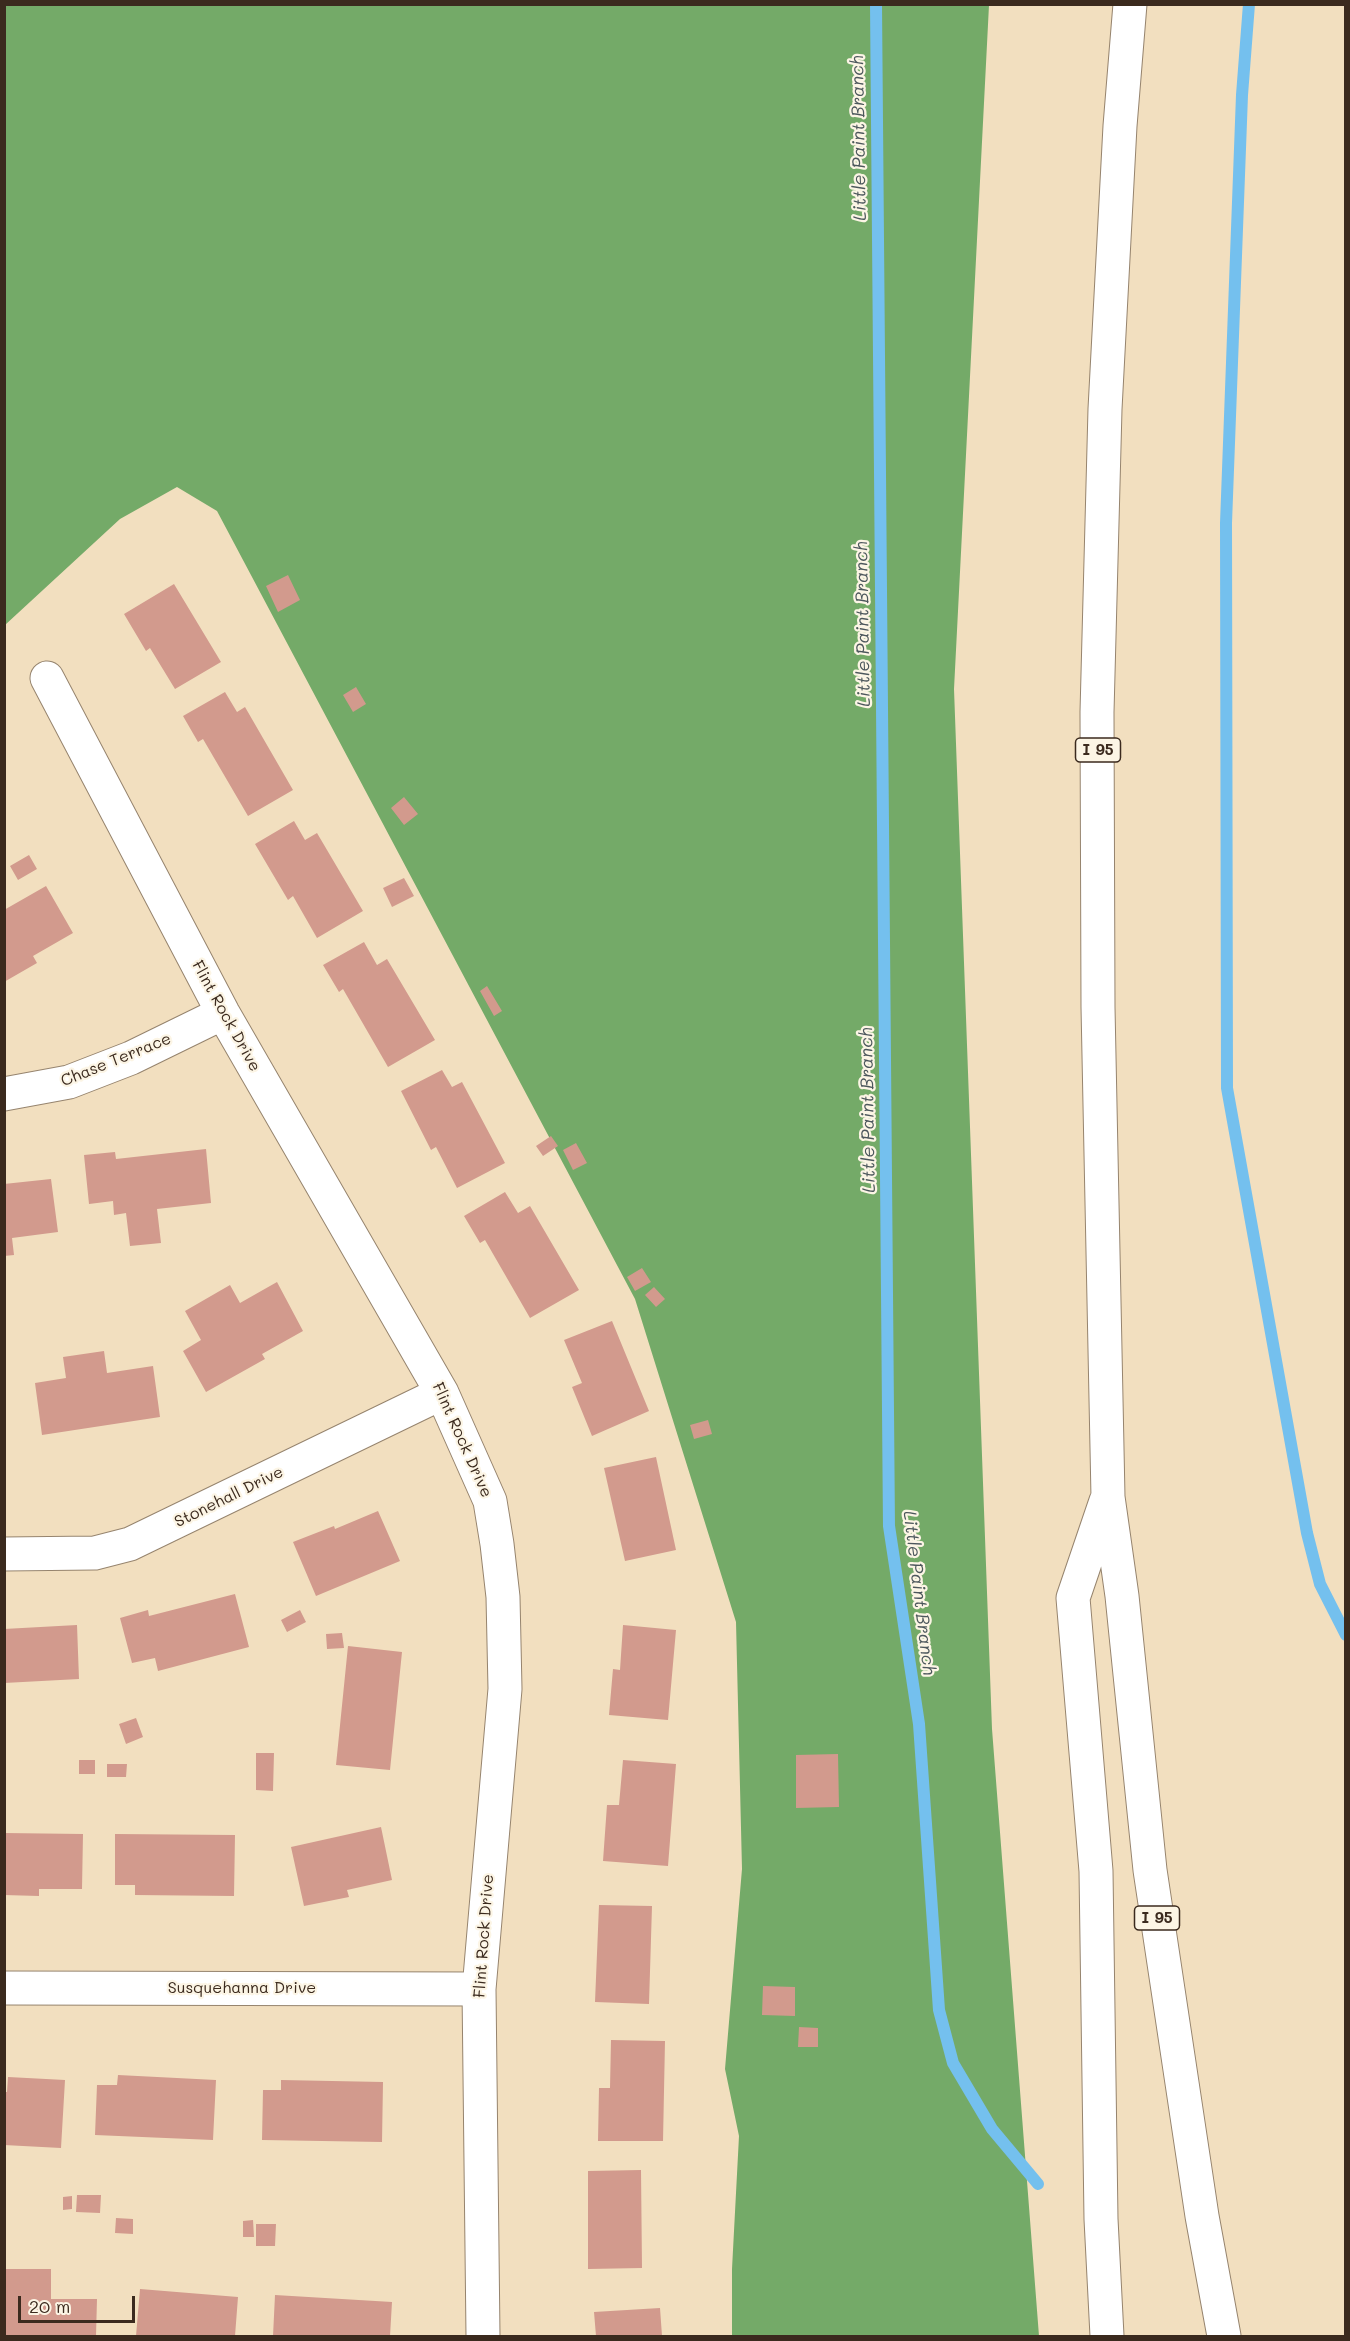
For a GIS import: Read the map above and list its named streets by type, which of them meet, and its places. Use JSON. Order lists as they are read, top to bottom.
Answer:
{
  "streets": {
    "main road": [
      "I 95",
      "Flint Rock Drive",
      "Chase Terrace",
      "Stonehall Drive",
      "Susquehanna Drive"
    ]
  },
  "crossings": [
    ["Flint Rock Drive", "Chase Terrace"],
    ["Flint Rock Drive", "Stonehall Drive"],
    ["Flint Rock Drive", "Susquehanna Drive"]
  ],
  "water": ["Little Paint Branch"],
  "scale_bar": "20 m"
}
